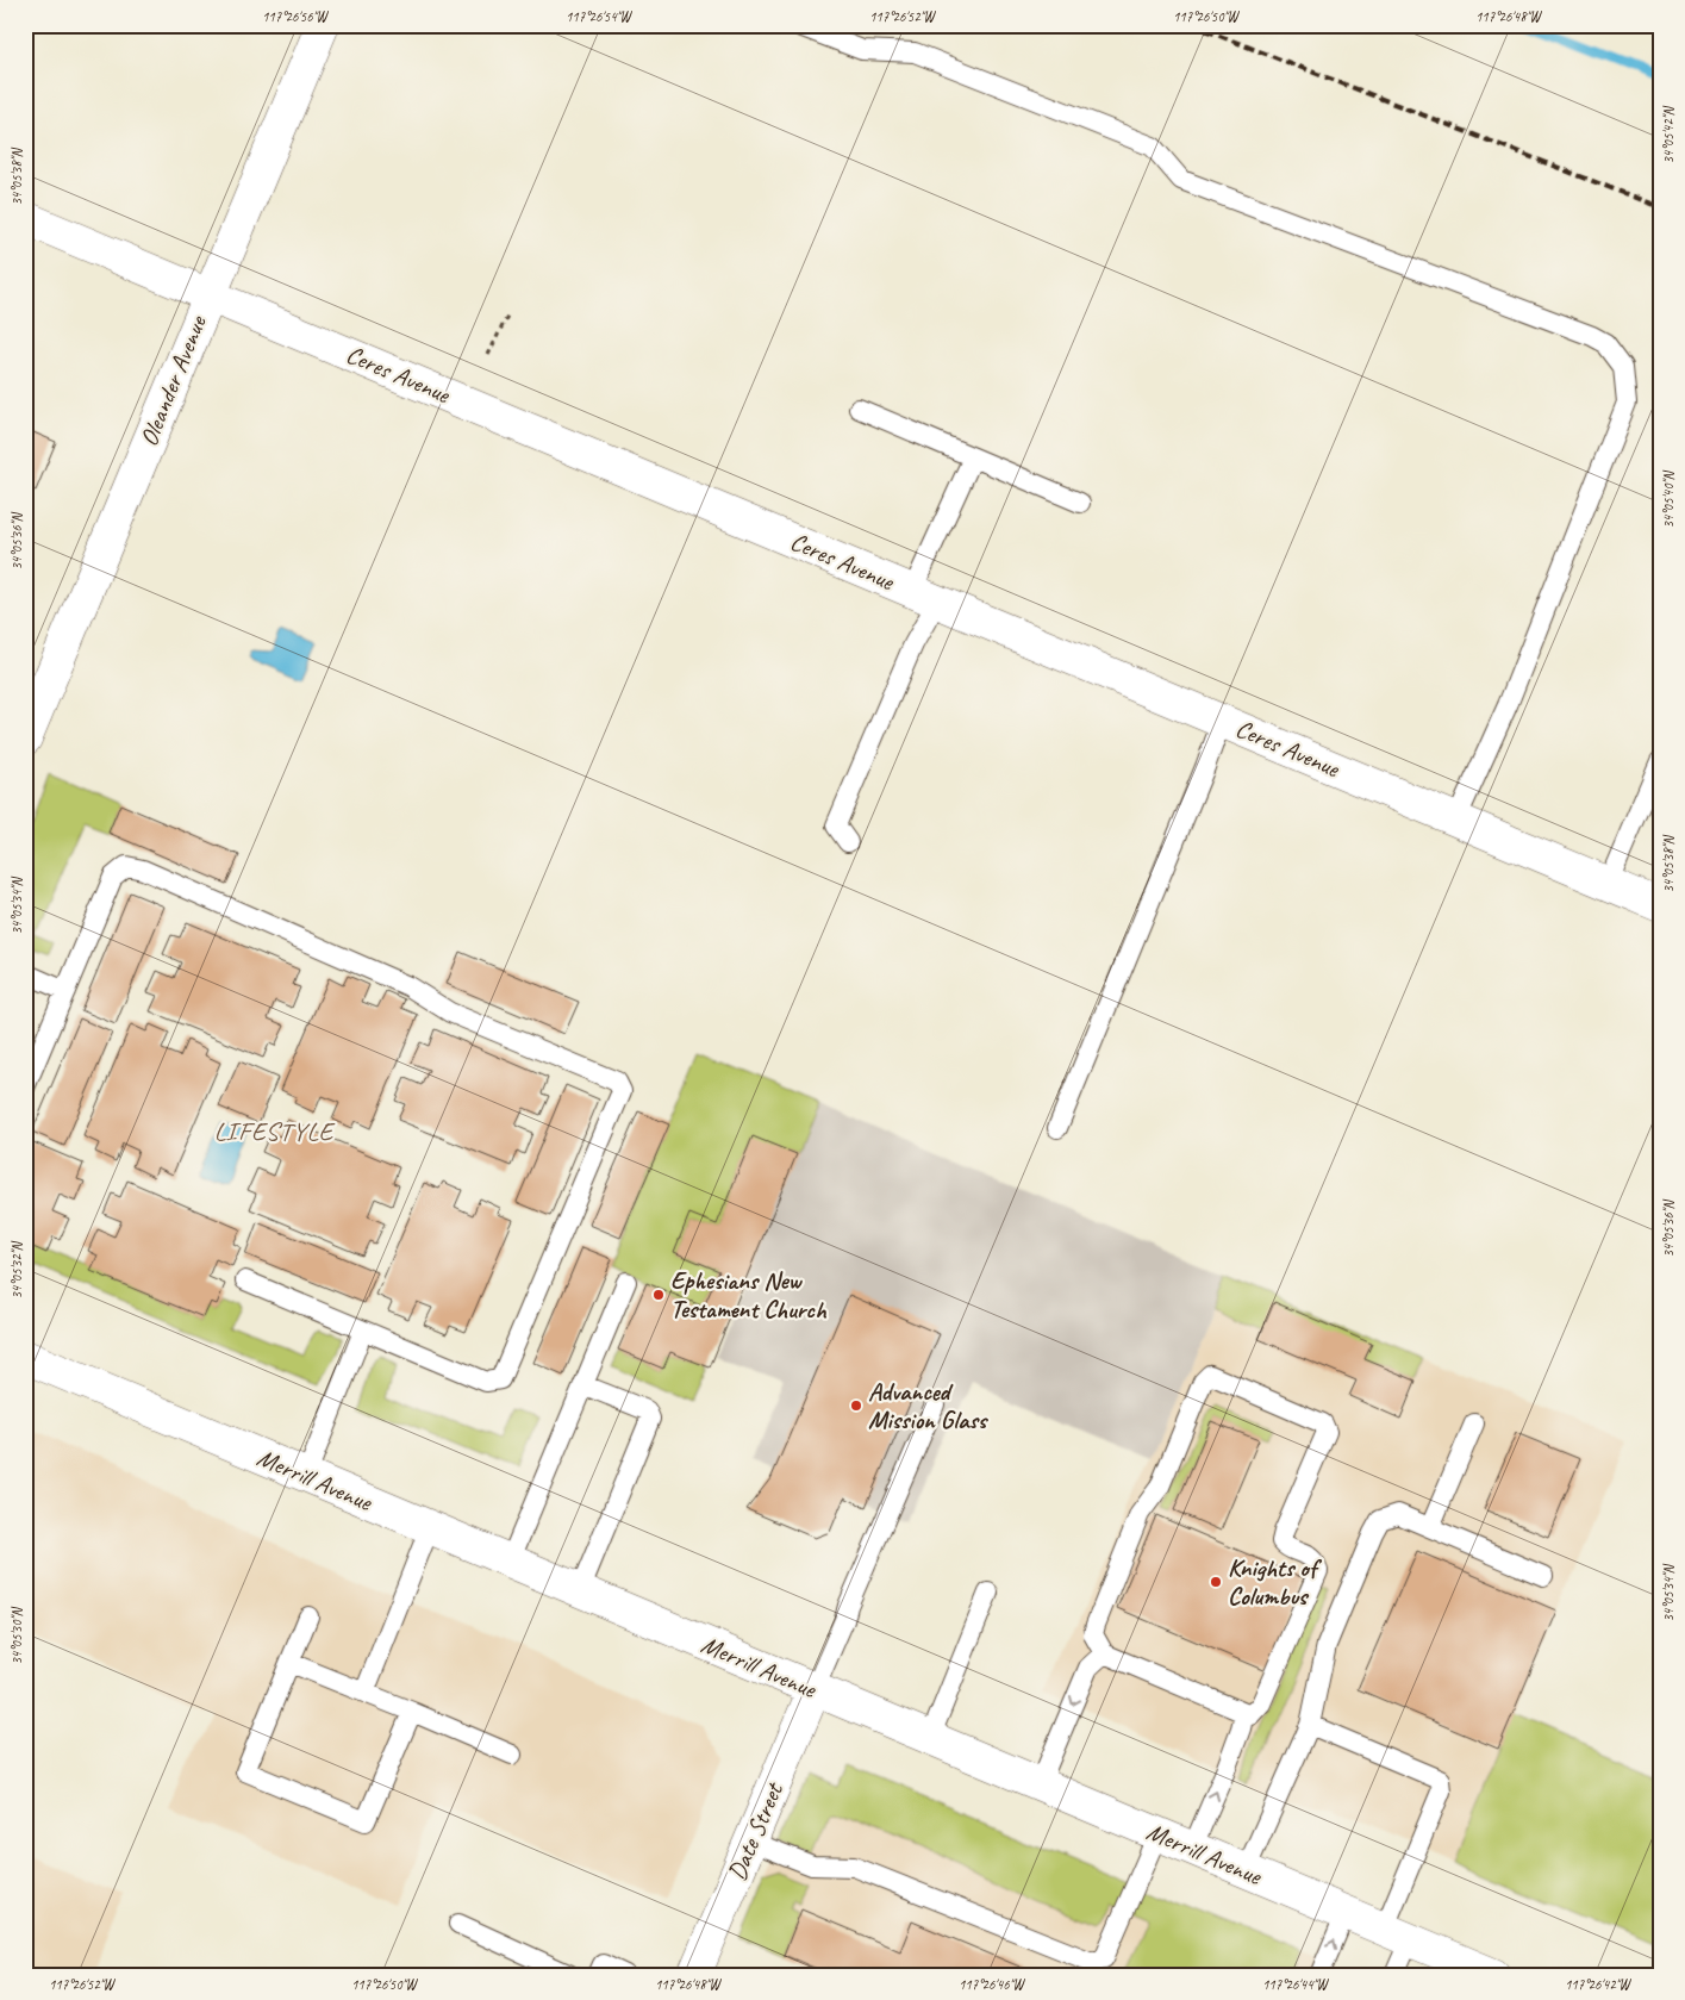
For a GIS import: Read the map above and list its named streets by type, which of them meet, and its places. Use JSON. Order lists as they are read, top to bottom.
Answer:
{
  "streets": {
    "street": [
      "Ceres Avenue",
      "Oleander Avenue",
      "Merrill Avenue",
      "Date Street"
    ]
  },
  "crossings": [
    ["Ceres Avenue", "Oleander Avenue"],
    ["Merrill Avenue", "Date Street"]
  ],
  "districts": ["LIFESTYLE"],
  "places": ["Ephesians New Testament Church", "Advanced Mission Glass", "Knights of Columbus"],
  "coordinates": [
    "117°26'56\"W",
    "117°26'54\"W",
    "117°26'52\"W",
    "117°26'50\"W",
    "117°26'48\"W",
    "34°05'42\"N",
    "34°05'38\"N",
    "34°05'40\"N",
    "34°05'36\"N",
    "34°05'34\"N",
    "34°05'32\"N",
    "34°05'30\"N",
    "117°26'46\"W",
    "117°26'44\"W",
    "117°26'42\"W"
  ]
}
